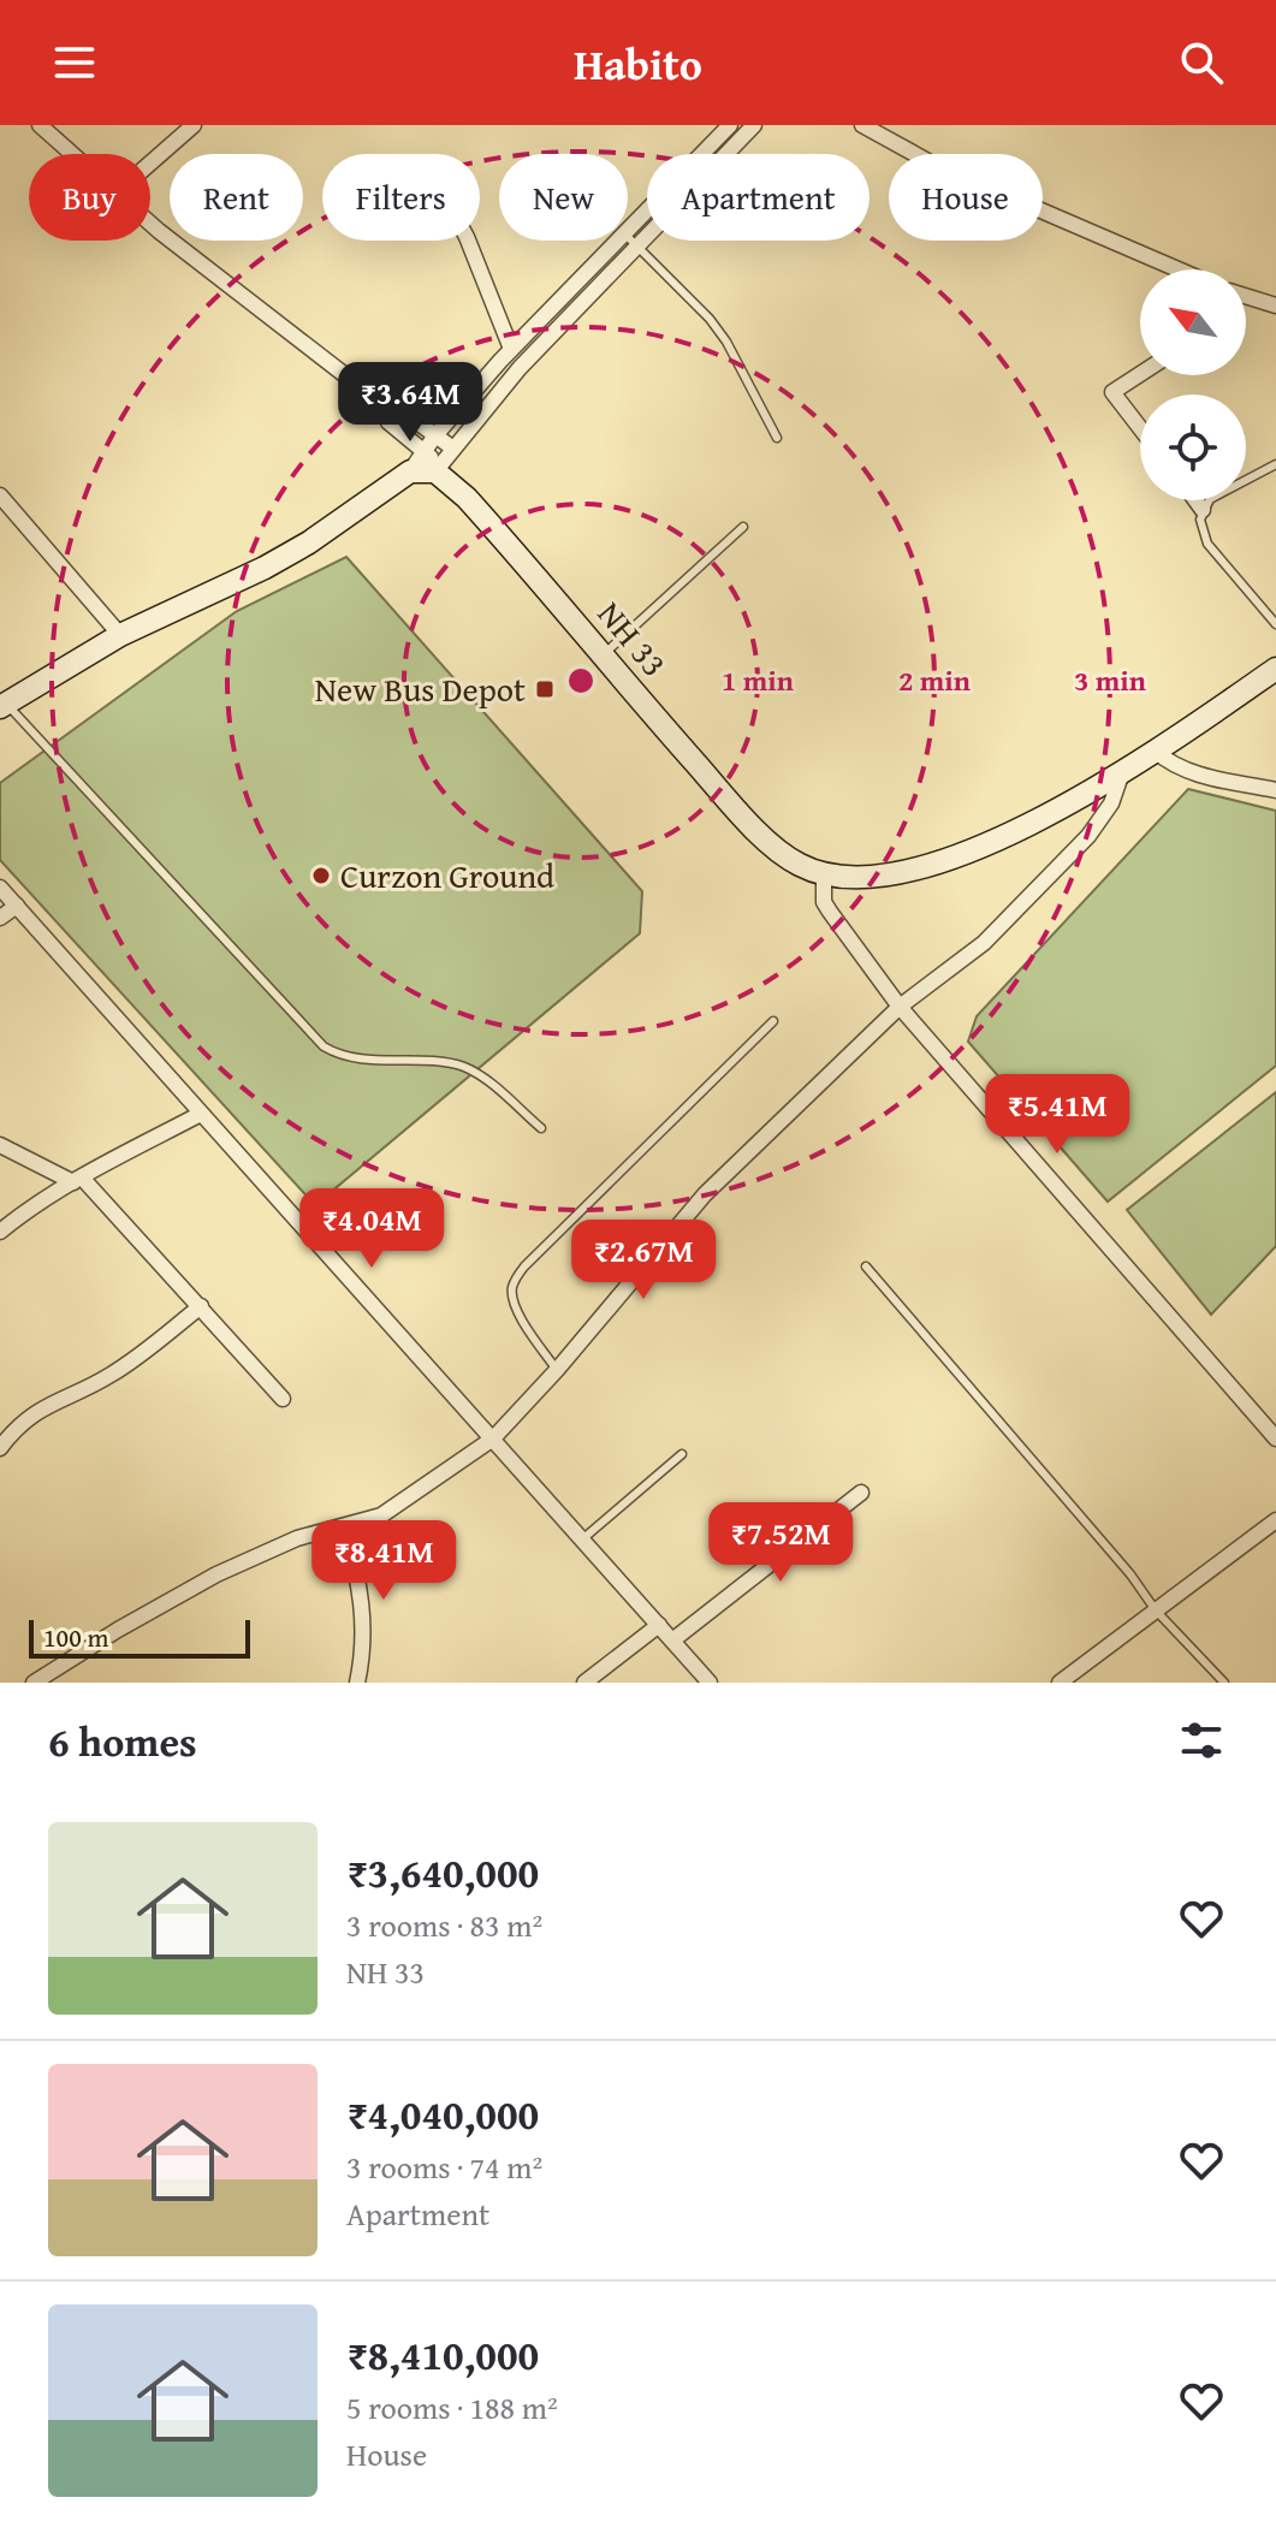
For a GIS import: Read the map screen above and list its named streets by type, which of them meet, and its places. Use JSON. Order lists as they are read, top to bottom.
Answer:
{
  "streets": {
    "main road": ["NH 33"]
  },
  "places": {
    "transit": ["New Bus Depot"],
    "other": ["Curzon Ground"]
  },
  "scale_bar": "100 m",
  "north": "top left",
  "page": {
    "header": "Habito",
    "chip": [
      "Buy",
      "Rent",
      "Filters",
      "New",
      "Apartment",
      "House"
    ],
    "price": [
      "₹3.64M",
      "₹5.41M",
      "₹4.04M",
      "₹2.67M",
      "₹7.52M",
      "₹8.41M"
    ],
    "scale": "100 m",
    "heading": "6 homes",
    "list": [
      {
        "name": "₹3,640,000",
        "note": "3 rooms · 83 m² · NH 33"
      },
      {
        "name": "₹4,040,000",
        "note": "3 rooms · 74 m² · Apartment"
      },
      {
        "name": "₹8,410,000",
        "note": "5 rooms · 188 m² · House"
      }
    ]
  },
  "rings": ["1 min", "2 min", "3 min"]
}
